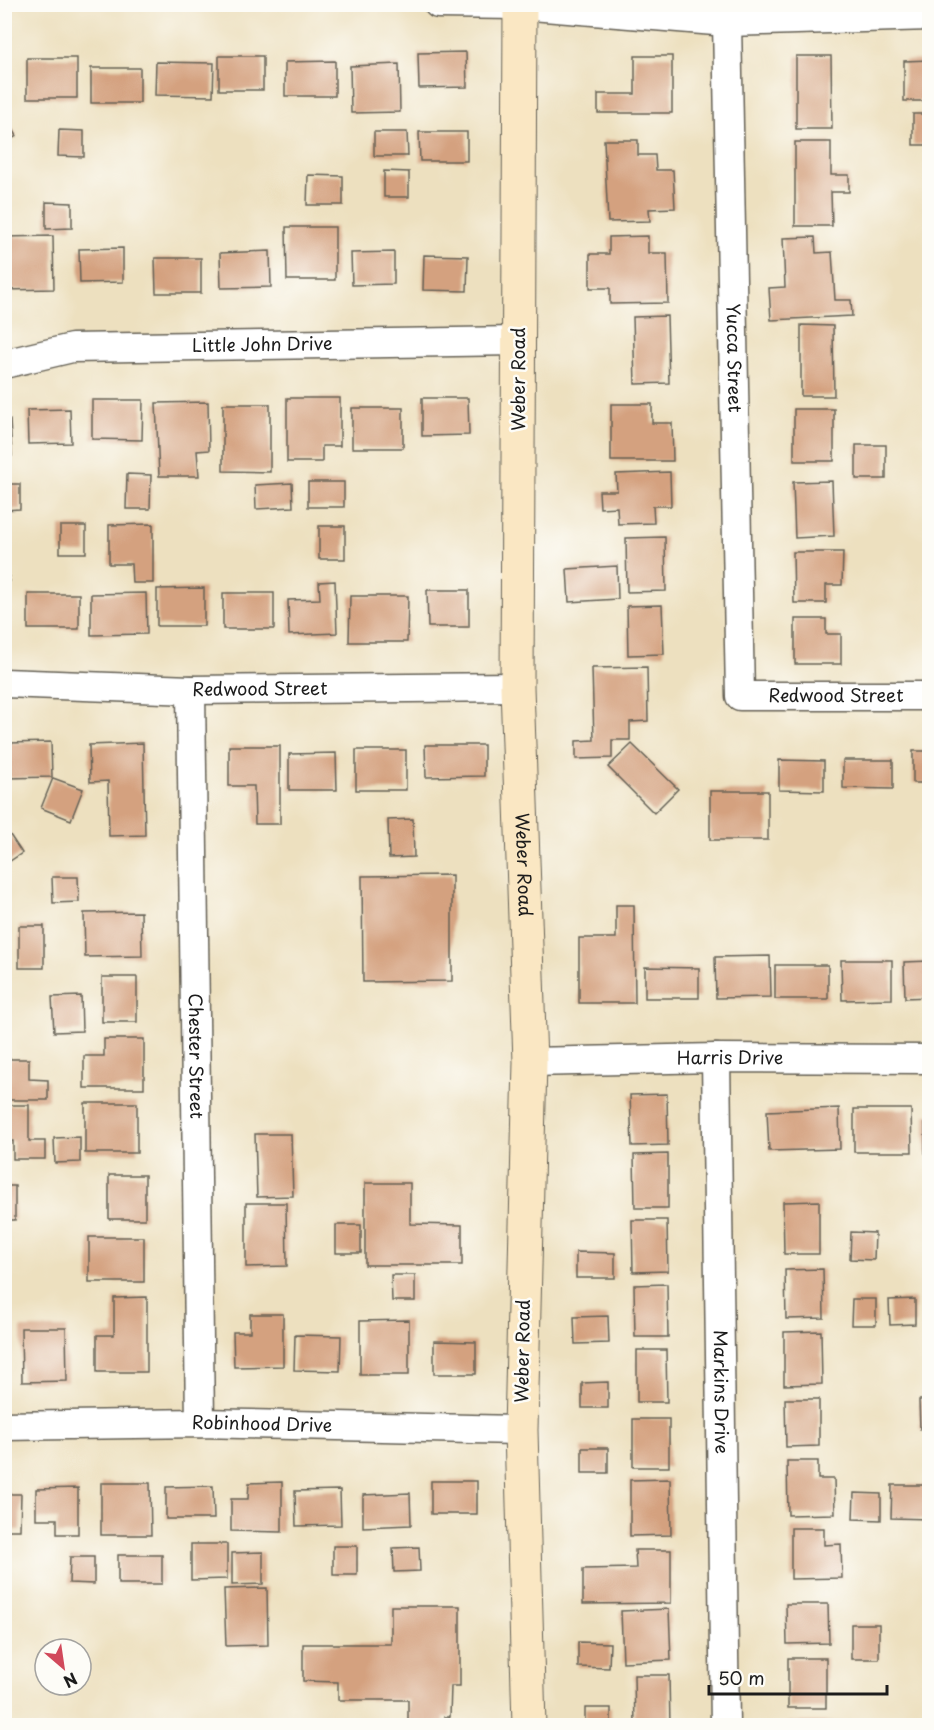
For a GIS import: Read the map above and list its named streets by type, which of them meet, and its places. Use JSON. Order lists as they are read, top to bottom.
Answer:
{
  "streets": {
    "main road": ["Weber Road"],
    "street": [
      "Little John Drive",
      "Yucca Street",
      "Redwood Street",
      "Chester Street",
      "Harris Drive",
      "Markins Drive",
      "Robinhood Drive"
    ]
  },
  "crossings": [
    ["Little John Drive", "Weber Road"],
    ["Yucca Street", "Redwood Street"],
    ["Weber Road", "Redwood Street"],
    ["Weber Road", "Harris Drive"],
    ["Weber Road", "Robinhood Drive"],
    ["Redwood Street", "Chester Street"],
    ["Chester Street", "Robinhood Drive"],
    ["Harris Drive", "Markins Drive"]
  ],
  "scale_bar": "50 m",
  "north": "bottom right"
}
